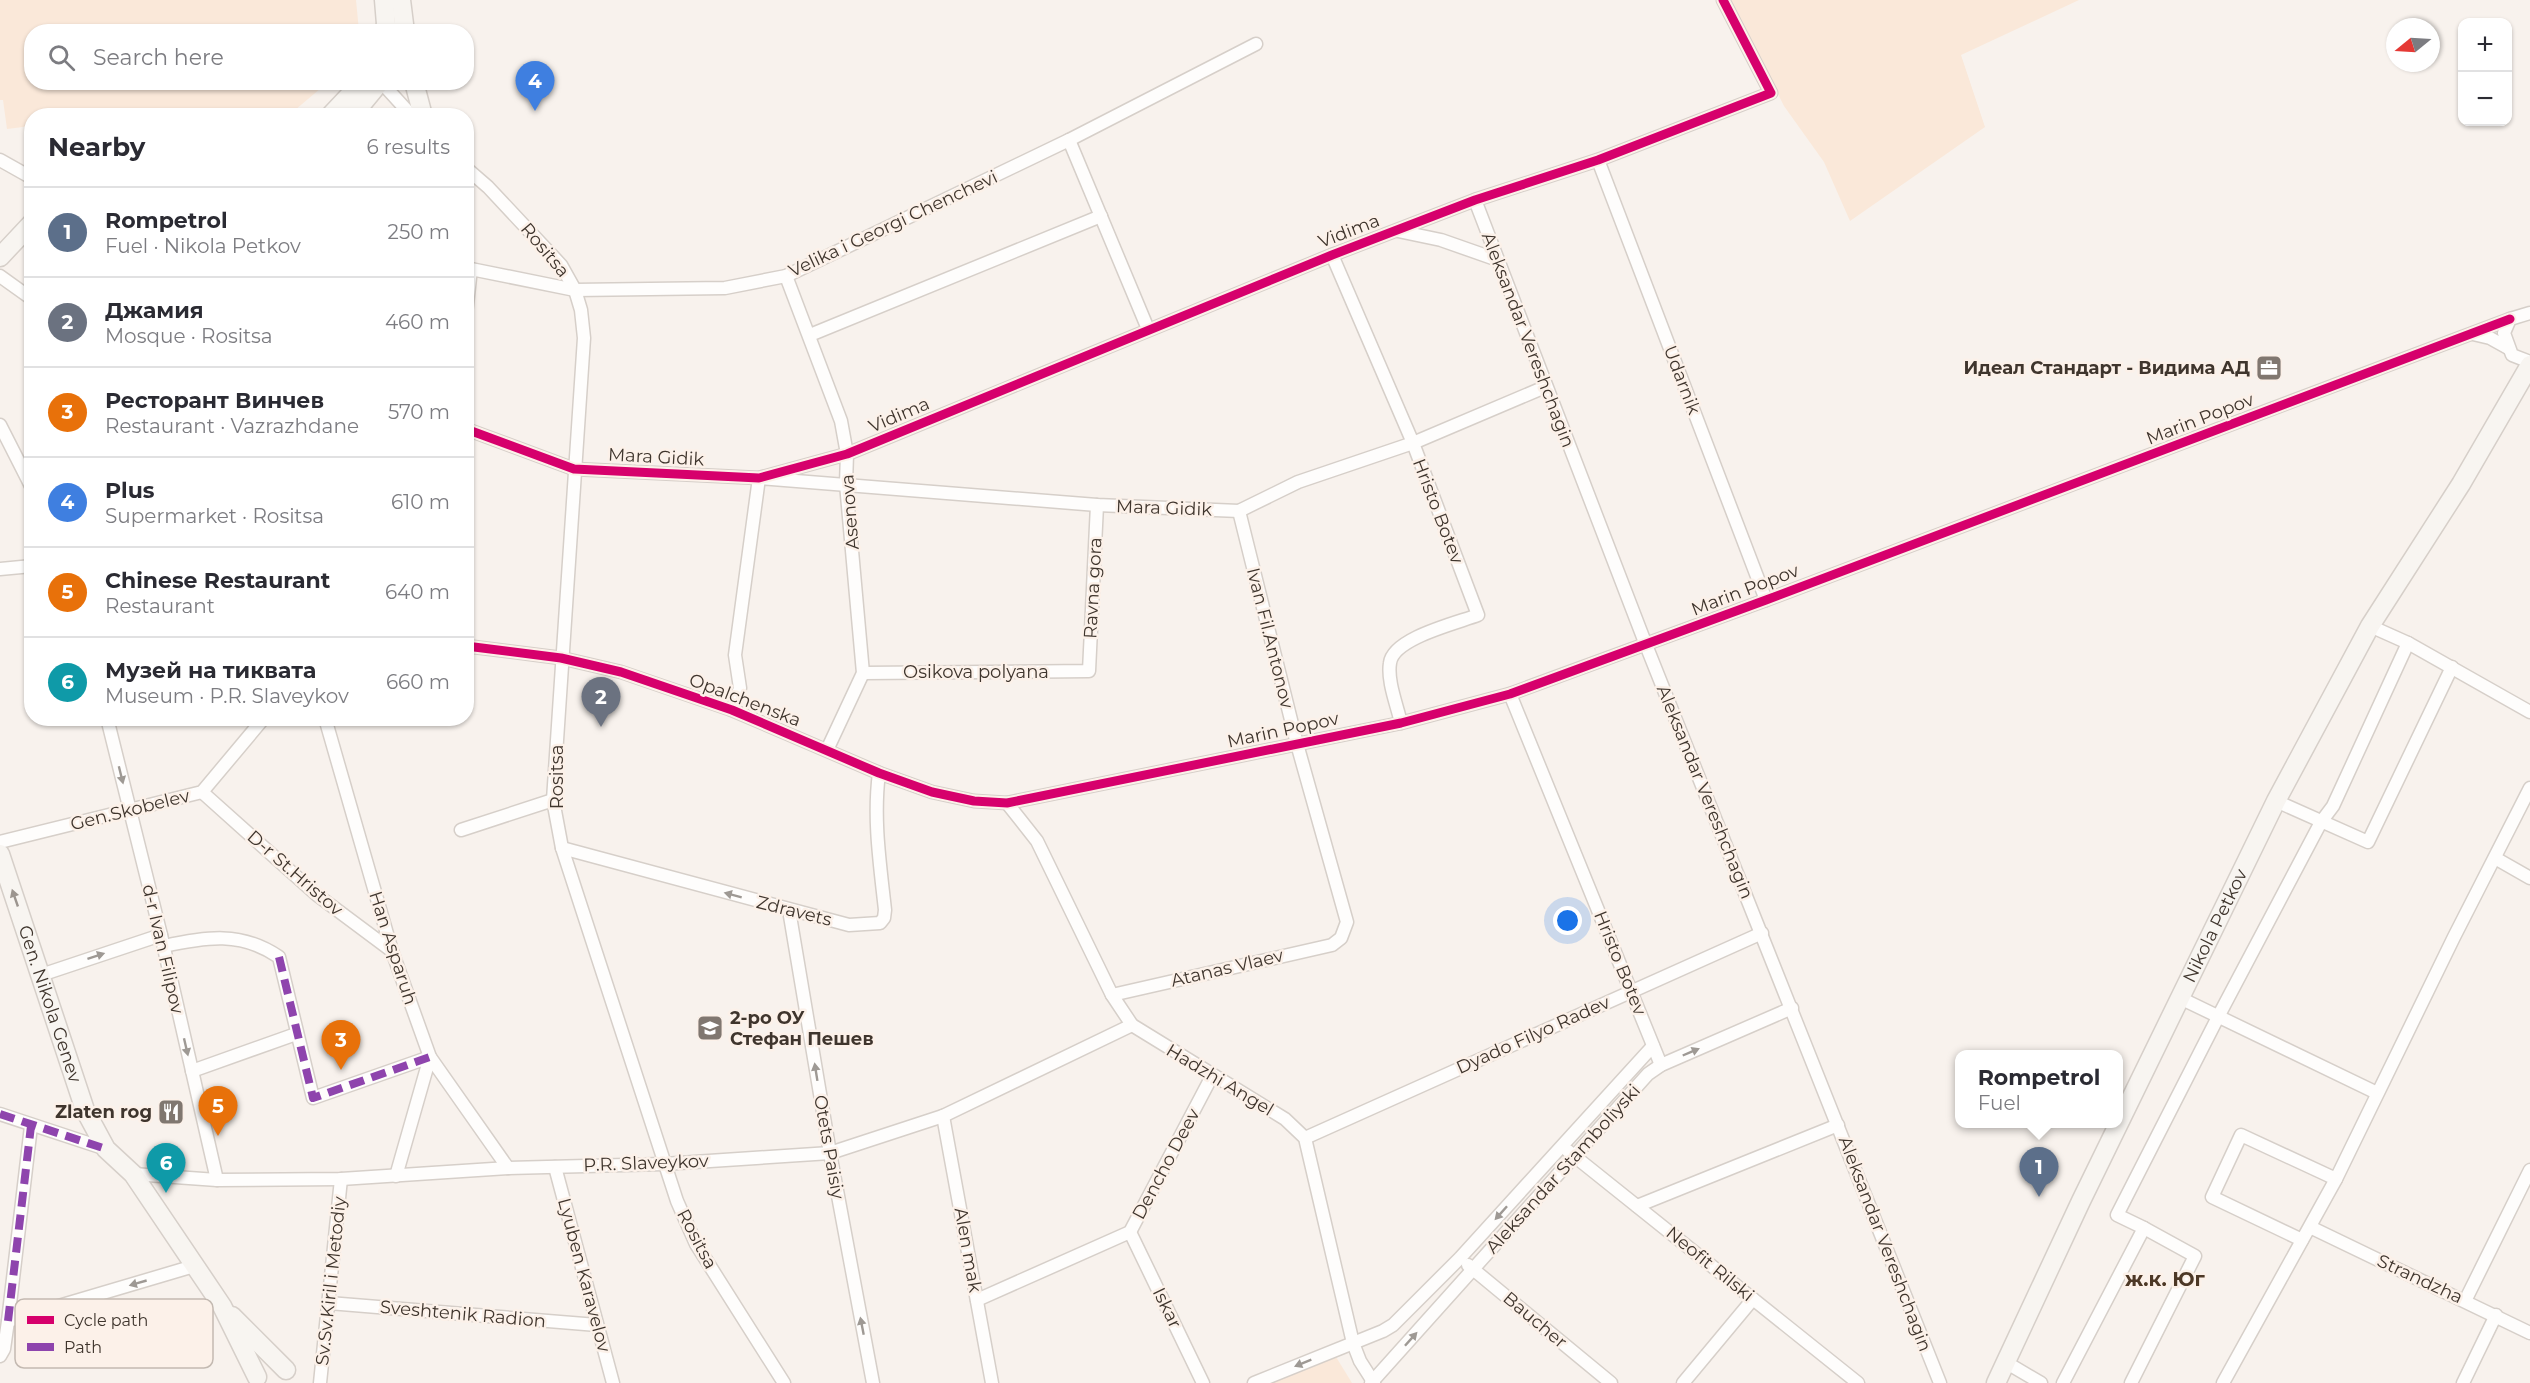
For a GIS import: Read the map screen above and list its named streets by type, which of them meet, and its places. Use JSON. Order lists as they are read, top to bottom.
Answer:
{
  "streets": {
    "main road": ["Nikola Petkov", "Gen. Nikola Genev"],
    "street": [
      "Velika i Georgi Chenchevi",
      "Vidima",
      "Rositsa",
      "Aleksandar Vereshchagin",
      "Udarnik",
      "Marin Popov",
      "Mara Gidik",
      "Hristo Botev",
      "Asenova",
      "Ravna gora",
      "Ivan Fil.Antonov",
      "Osikova polyana",
      "Opalchenska",
      "Gen.Skobelev",
      "D-r St.Hristov",
      "Zdravets",
      "Han Asparuh",
      "d-r Ivan Filipov",
      "Atanas Vlaev",
      "Dyado Filyo Radev",
      "Hadzhi Angel",
      "Otets Paisiy",
      "P.R. Slaveykov",
      "Dencho Deev",
      "Aleksandar Stamboliyski",
      "Alen mak",
      "Neofit Rilski",
      "Lyuben Karavelov",
      "Strandzha",
      "Sv.Sv.Kiril i Metodiy",
      "Iskar",
      "Sveshtenik Radion",
      "Baucher"
    ]
  },
  "crossings": [
    ["Velika i Georgi Chenchevi", "Rositsa"],
    ["Velika i Georgi Chenchevi", "Asenova"],
    ["Vidima", "Aleksandar Vereshchagin"],
    ["Vidima", "Udarnik"],
    ["Vidima", "Mara Gidik"],
    ["Vidima", "Hristo Botev"],
    ["Vidima", "Asenova"],
    ["Rositsa", "Mara Gidik"],
    ["Rositsa", "Opalchenska"],
    ["Rositsa", "Zdravets"],
    ["Rositsa", "P.R. Slaveykov"],
    ["Aleksandar Vereshchagin", "Marin Popov"],
    ["Aleksandar Vereshchagin", "Mara Gidik"],
    ["Aleksandar Vereshchagin", "Dyado Filyo Radev"],
    ["Aleksandar Vereshchagin", "Aleksandar Stamboliyski"],
    ["Udarnik", "Marin Popov"],
    ["Marin Popov", "Hristo Botev"],
    ["Marin Popov", "Ivan Fil.Antonov"],
    ["Marin Popov", "Opalchenska"],
    ["Marin Popov", "Hadzhi Angel"],
    ["Mara Gidik", "Hristo Botev"],
    ["Mara Gidik", "Asenova"],
    ["Mara Gidik", "Ravna gora"],
    ["Mara Gidik", "Ivan Fil.Antonov"],
    ["Hristo Botev", "Dyado Filyo Radev"],
    ["Hristo Botev", "Aleksandar Stamboliyski"],
    ["Asenova", "Osikova polyana"],
    ["Ravna gora", "Osikova polyana"],
    ["Ivan Fil.Antonov", "Atanas Vlaev"],
    ["Opalchenska", "Zdravets"],
    ["Opalchenska", "Hadzhi Angel"],
    ["Gen.Skobelev", "D-r St.Hristov"],
    ["Gen.Skobelev", "d-r Ivan Filipov"],
    ["D-r St.Hristov", "Han Asparuh"],
    ["Zdravets", "Otets Paisiy"],
    ["Han Asparuh", "P.R. Slaveykov"],
    ["d-r Ivan Filipov", "P.R. Slaveykov"],
    ["Atanas Vlaev", "Hadzhi Angel"],
    ["Gen. Nikola Genev", "P.R. Slaveykov"],
    ["Dyado Filyo Radev", "Hadzhi Angel"],
    ["Hadzhi Angel", "P.R. Slaveykov"],
    ["Hadzhi Angel", "Dencho Deev"],
    ["Otets Paisiy", "P.R. Slaveykov"],
    ["P.R. Slaveykov", "Alen mak"],
    ["P.R. Slaveykov", "Lyuben Karavelov"],
    ["P.R. Slaveykov", "Sv.Sv.Kiril i Metodiy"],
    ["Dencho Deev", "Alen mak"],
    ["Dencho Deev", "Iskar"],
    ["Aleksandar Stamboliyski", "Neofit Rilski"],
    ["Aleksandar Stamboliyski", "Baucher"],
    ["Lyuben Karavelov", "Sveshtenik Radion"],
    ["Sv.Sv.Kiril i Metodiy", "Sveshtenik Radion"]
  ],
  "one_way": ["Zdravets", "d-r Ivan Filipov", "Otets Paisiy"],
  "districts": ["ж.к. Юг"],
  "places": {
    "office": ["Идеал Стандарт - Видима АД"],
    "school or university": ["2-ро ОУ Стефан Пешев"],
    "restaurant": ["Zlaten rog"]
  },
  "legend": ["Cycle path", "Path"],
  "north": "left",
  "page": {
    "map_buttons": ["+", "−"],
    "search": "Search here",
    "pins": [
      "4",
      "2",
      "3",
      "5",
      "6",
      "1"
    ],
    "heading": ["Nearby", "6 results"],
    "list": [
      {
        "mark": "1",
        "name": "Rompetrol",
        "note": "Fuel · Nikola Petkov",
        "value": "250 m"
      },
      {
        "mark": "2",
        "name": "Джамия",
        "note": "Mosque · Rositsa",
        "value": "460 m"
      },
      {
        "mark": "3",
        "name": "Ресторант Винчев",
        "note": "Restaurant · Vazrazhdane",
        "value": "570 m"
      },
      {
        "mark": "4",
        "name": "Plus",
        "note": "Supermarket · Rositsa",
        "value": "610 m"
      },
      {
        "mark": "5",
        "name": "Chinese Restaurant",
        "note": "Restaurant",
        "value": "640 m"
      },
      {
        "mark": "6",
        "name": "Музей на тиквата",
        "note": "Museum · P.R. Slaveykov",
        "value": "660 m"
      }
    ],
    "popup": ["Rompetrol", "Fuel"]
  }
}
